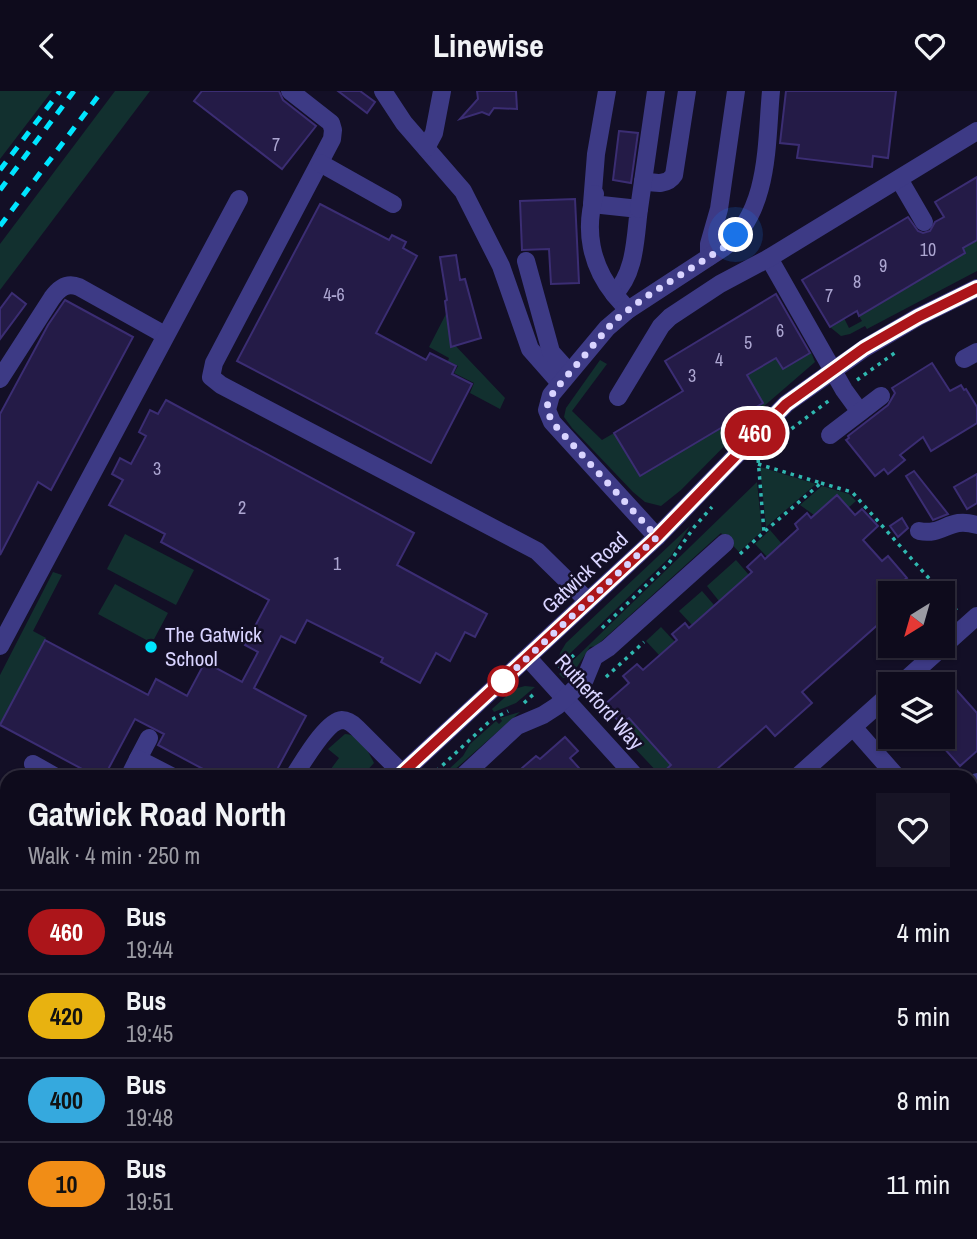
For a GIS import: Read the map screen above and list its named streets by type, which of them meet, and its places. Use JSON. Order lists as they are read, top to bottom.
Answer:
{
  "streets": {
    "street": ["Gatwick Road", "Rutherford Way"]
  },
  "crossings": [
    ["Gatwick Road", "Rutherford Way"]
  ],
  "places": ["The Gatwick School"],
  "lines": ["bus line 460"],
  "house_numbers": [
    "7",
    "10",
    "9",
    "8",
    "4-6",
    "7",
    "6",
    "5",
    "4",
    "3",
    "3",
    "2",
    "1"
  ],
  "north": "bottom left",
  "page": {
    "header": "Linewise",
    "on_map": "460",
    "heading": ["Gatwick Road North", "Walk · 4 min · 250 m"],
    "list": [
      {
        "mark": "460",
        "name": "Bus",
        "note": "19:44",
        "value": "4 min"
      },
      {
        "mark": "420",
        "name": "Bus",
        "note": "19:45",
        "value": "5 min"
      },
      {
        "mark": "400",
        "name": "Bus",
        "note": "19:48",
        "value": "8 min"
      },
      {
        "mark": "10",
        "name": "Bus",
        "note": "19:51",
        "value": "11 min"
      }
    ]
  }
}
